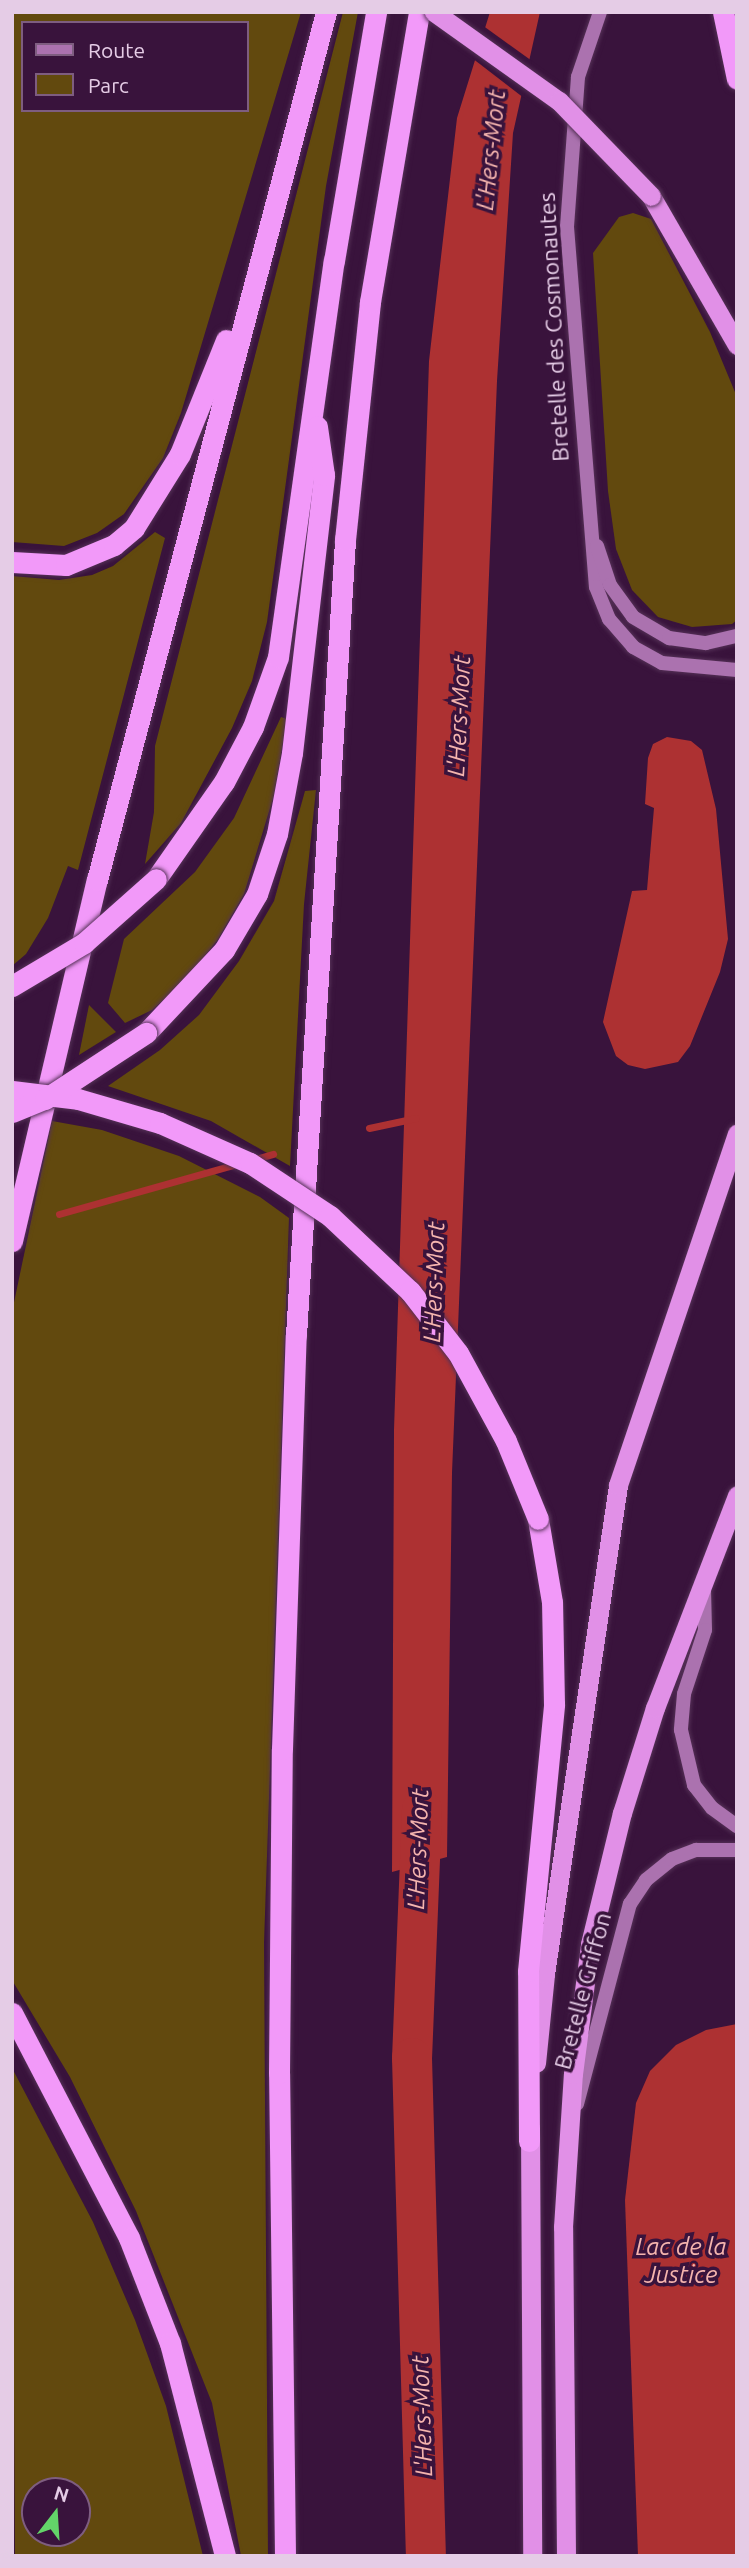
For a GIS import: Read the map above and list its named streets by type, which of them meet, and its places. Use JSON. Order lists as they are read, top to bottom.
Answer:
{
  "streets": {
    "main road": ["Bretelle des Cosmonautes", "Bretelle Griffon"]
  },
  "water": ["L'Hers-Mort", "Lac de la Justice"],
  "legend": ["Route", "Parc"],
  "north": "top"
}
